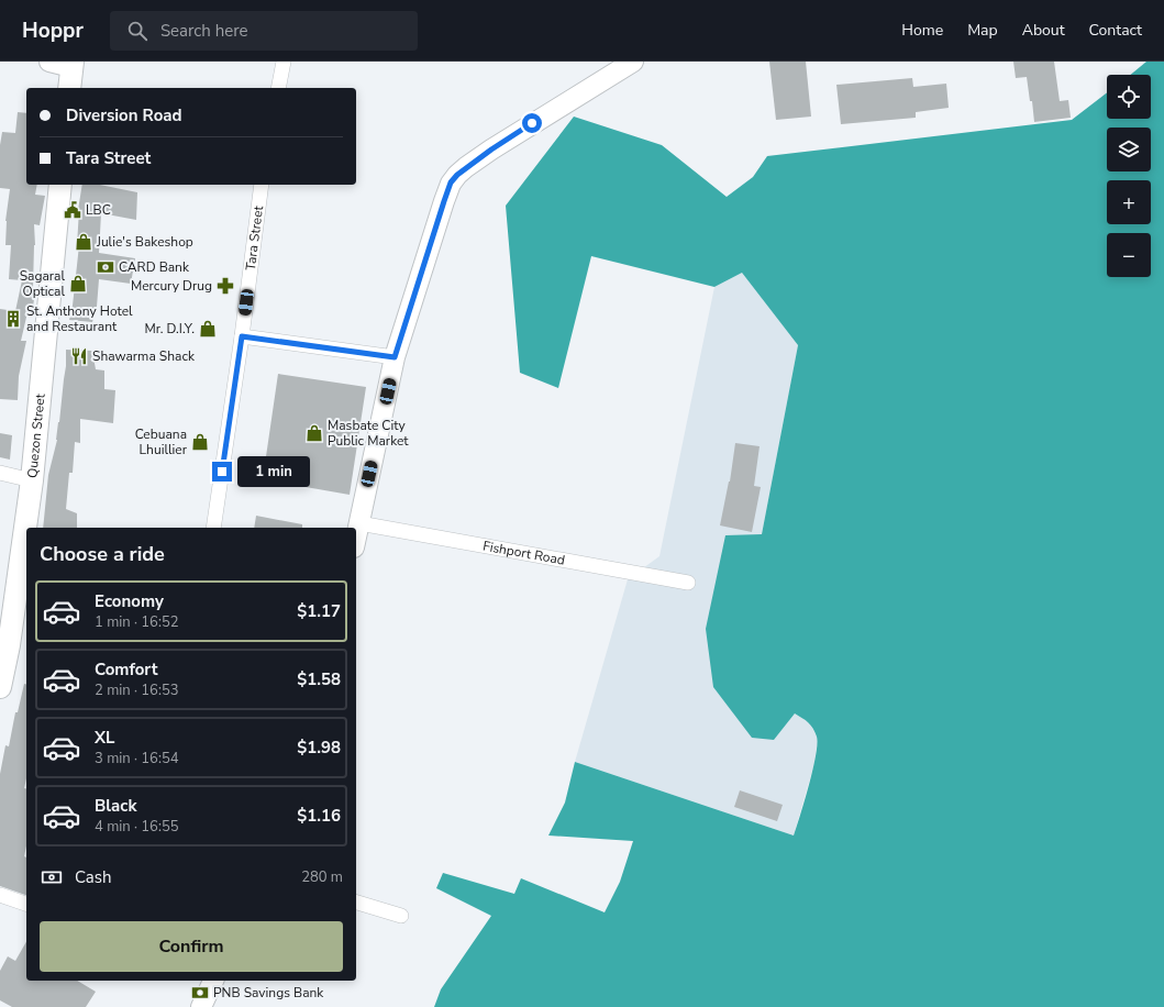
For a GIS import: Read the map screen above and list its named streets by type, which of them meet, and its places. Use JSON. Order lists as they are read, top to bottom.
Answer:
{
  "streets": {
    "main road": ["Quezon Street"],
    "street": ["Tara Street", "Fishport Road"]
  },
  "places": {
    "public building": ["LBC"],
    "shop": [
      "Julie's Bakeshop",
      "Sagaral Optical",
      "Mr. D.I.Y.",
      "Masbate City Public Market",
      "Cebuana Lhuillier"
    ],
    "bank": ["CARD Bank", "PNB Savings Bank"],
    "pharmacy": ["Mercury Drug"],
    "building": ["St. Anthony Hotel and Restaurant"],
    "restaurant": ["Shawarma Shack"]
  },
  "page": {
    "header": "Hoppr",
    "search": "Search here",
    "nav": [
      "Home",
      "Map",
      "About",
      "Contact"
    ],
    "map_buttons": ["+", "−"],
    "banner": ["Diversion Road", "Tara Street"],
    "bubble": "1 min",
    "heading": "Choose a ride",
    "list": [
      {
        "name": "Economy",
        "note": "1 min · 16:52",
        "value": "$1.17"
      },
      {
        "name": "Comfort",
        "note": "2 min · 16:53",
        "value": "$1.58"
      },
      {
        "name": "XL",
        "note": "3 min · 16:54",
        "value": "$1.98"
      },
      {
        "name": "Black",
        "note": "4 min · 16:55",
        "value": "$1.16"
      }
    ],
    "pay": ["Cash", "280 m"],
    "buttons": "Confirm"
  }
}
